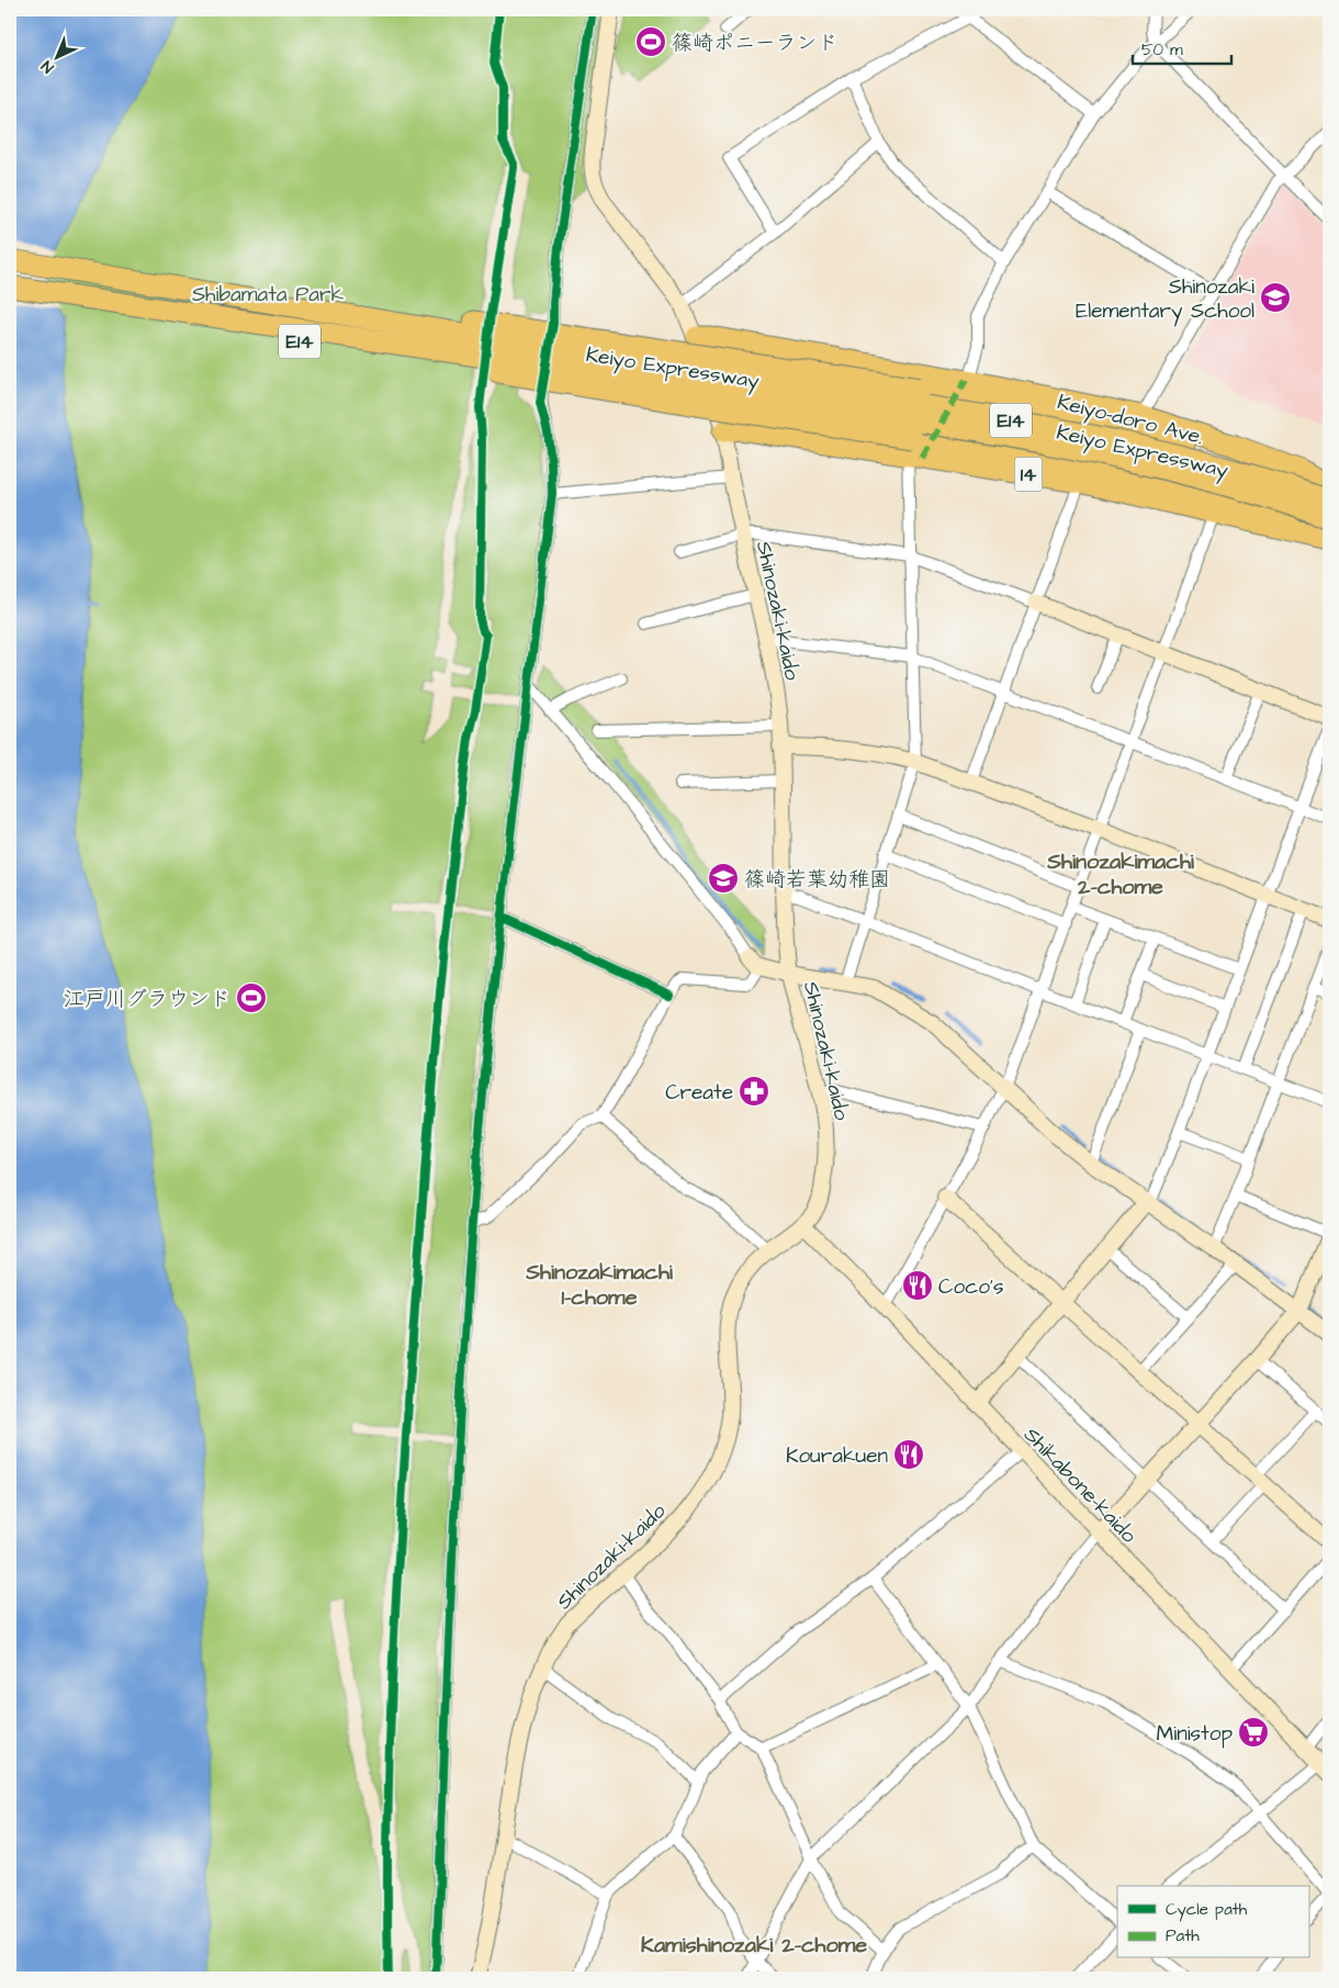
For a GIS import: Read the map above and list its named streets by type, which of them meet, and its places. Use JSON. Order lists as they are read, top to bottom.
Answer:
{
  "streets": {
    "highway": [
      "E14",
      "Keiyo Expressway",
      "Keiyo-doro Ave.",
      "14"
    ],
    "street": ["Shinozaki-kaido", "Shikabone-kaido"]
  },
  "crossings": [
    ["E14", "Keiyo Expressway"],
    ["E14", "Keiyo-doro Ave."],
    ["E14", "14"],
    ["Keiyo Expressway", "Keiyo-doro Ave."],
    ["14", "Shinozaki-kaido"],
    ["Shinozaki-kaido", "Shikabone-kaido"]
  ],
  "districts": ["Shinozakimachi 2-chome", "Shinozakimachi 1-chome", "Kamishinozaki 2-chome"],
  "parks": ["Shibamata Park"],
  "places": {
    "sports": ["篠崎ポニーランド", "江戸川グラウンド"],
    "school or university": ["Shinozaki Elementary School", "篠崎若葉幼稚園"],
    "pharmacy": ["Create"],
    "restaurant": ["Coco's", "Kourakuen"],
    "supermarket": ["Ministop"]
  },
  "legend": ["Cycle path", "Path"],
  "scale_bar": "50 m",
  "north": "bottom left"
}
